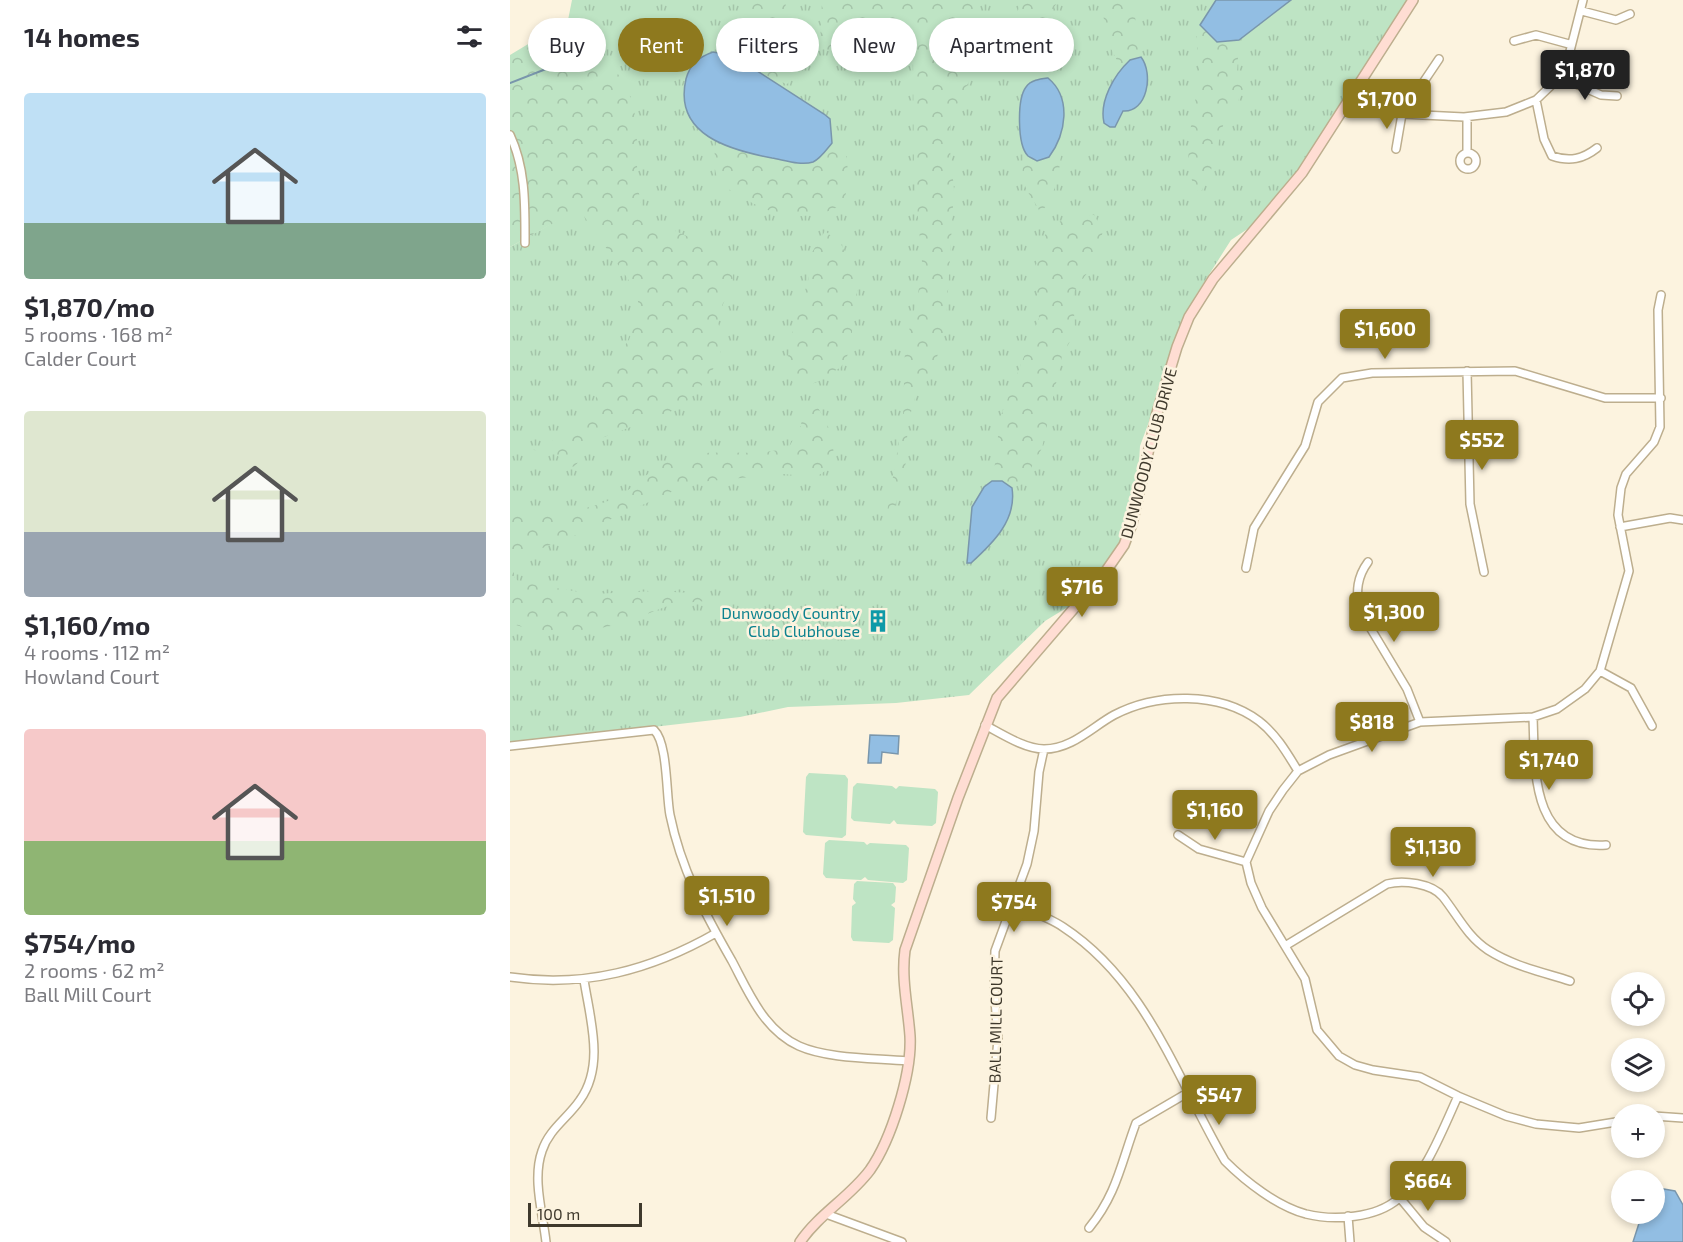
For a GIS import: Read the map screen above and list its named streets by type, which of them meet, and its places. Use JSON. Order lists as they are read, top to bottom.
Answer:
{
  "streets": {
    "street": ["DUNWOODY CLUB DRIVE", "BALL MILL COURT"]
  },
  "places": {
    "building": ["Dunwoody Country Club Clubhouse"]
  },
  "scale_bar": "100 m",
  "page": {
    "heading": "14 homes",
    "chip": [
      "Buy",
      "Rent",
      "Filters",
      "New",
      "Apartment"
    ],
    "price": [
      "$1,870",
      "$1,700",
      "$1,600",
      "$552",
      "$716",
      "$1,300",
      "$818",
      "$1,740",
      "$1,160",
      "$1,130",
      "$1,510",
      "$754",
      "$547",
      "$664"
    ],
    "list": [
      {
        "name": "$1,870/mo",
        "note": "5 rooms · 168 m² · Calder Court"
      },
      {
        "name": "$1,160/mo",
        "note": "4 rooms · 112 m² · Howland Court"
      },
      {
        "name": "$754/mo",
        "note": "2 rooms · 62 m² · Ball Mill Court"
      }
    ],
    "map_buttons": ["+", "−"],
    "scale": "100 m"
  }
}
